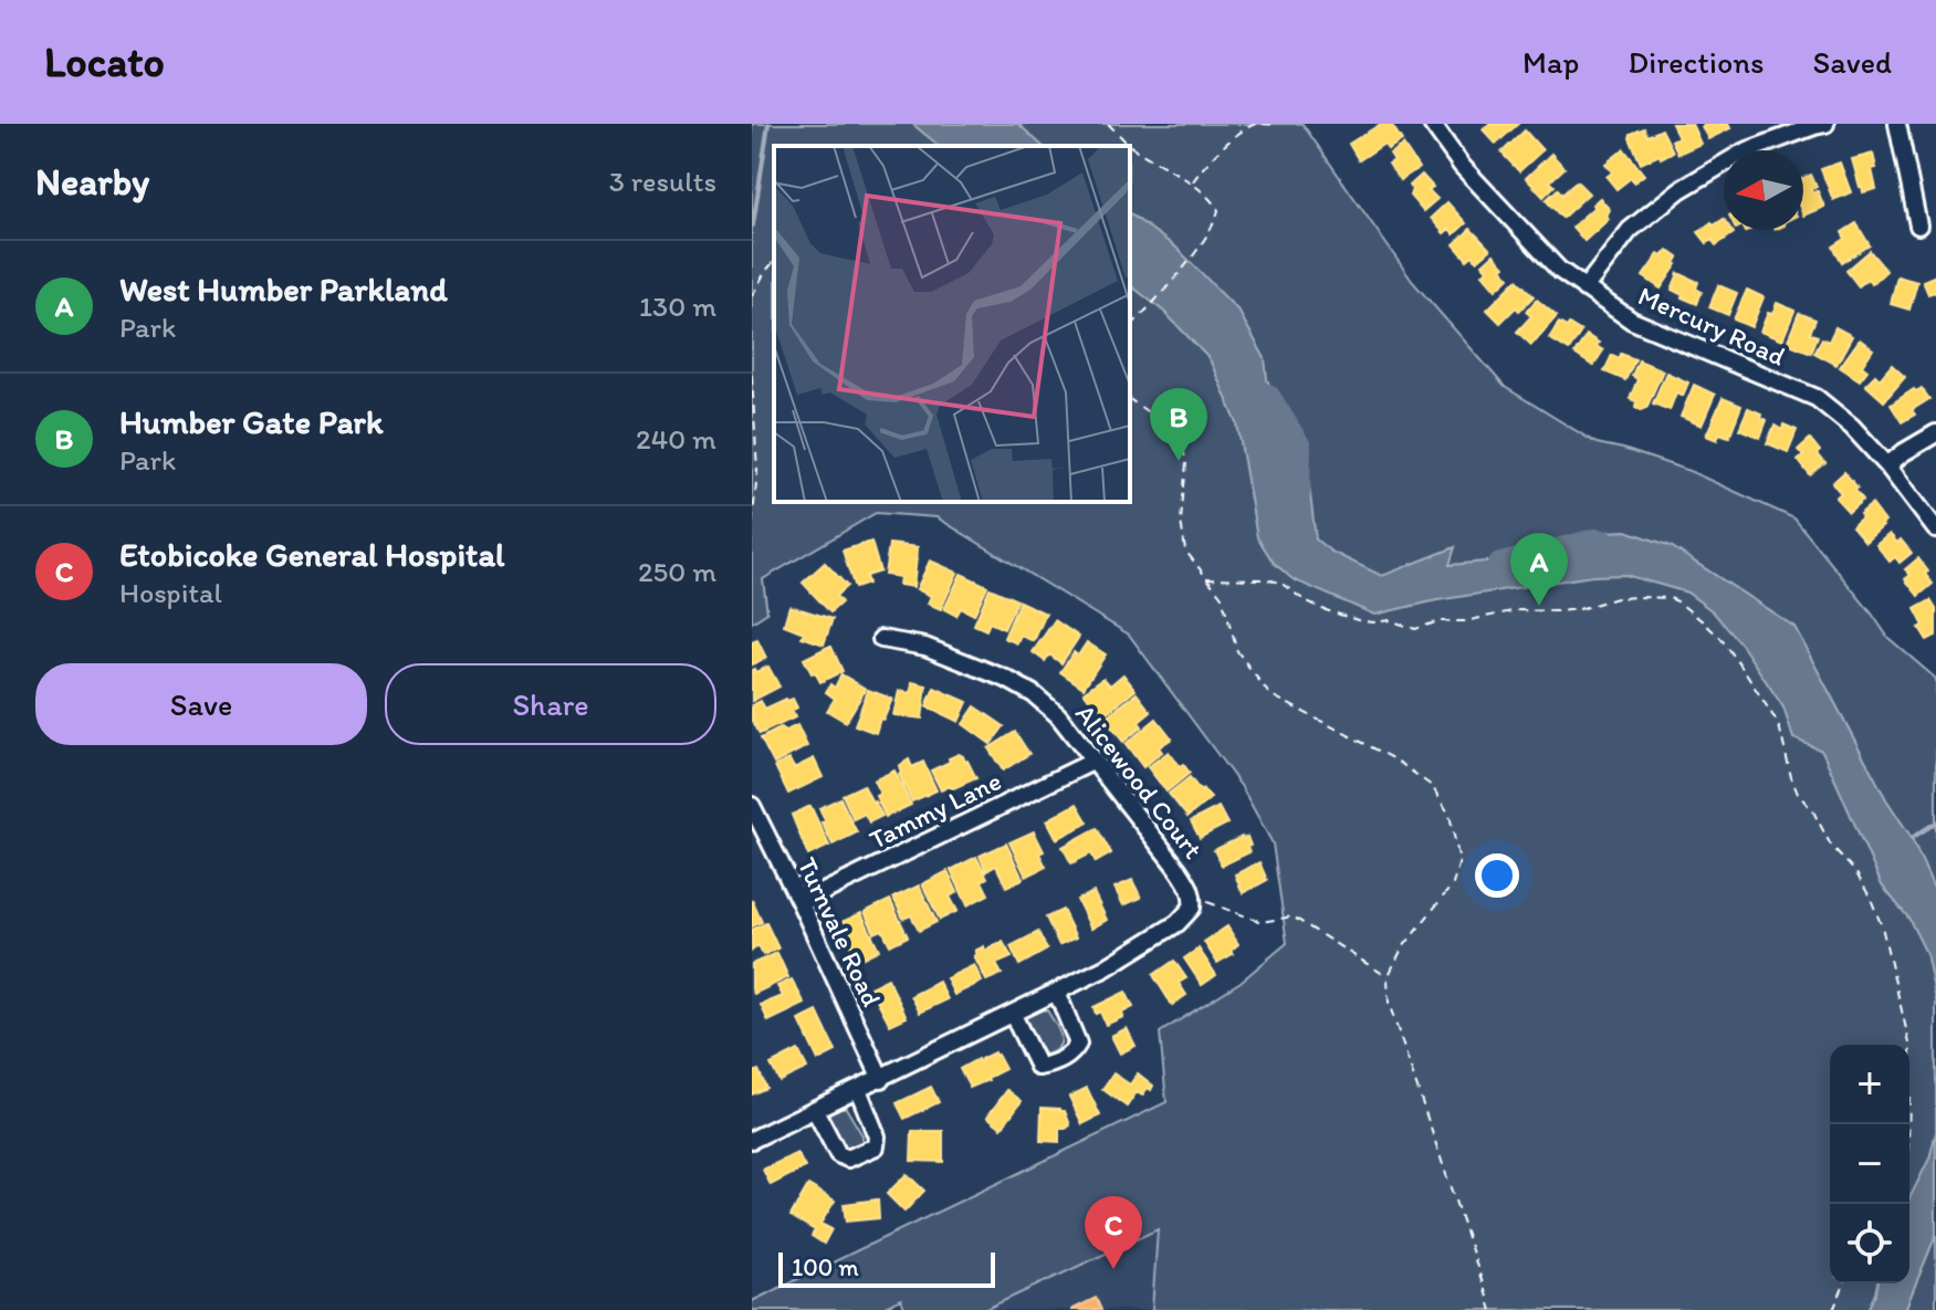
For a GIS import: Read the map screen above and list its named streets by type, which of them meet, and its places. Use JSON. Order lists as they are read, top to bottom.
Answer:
{
  "streets": {
    "street": [
      "Mercury Road",
      "Alicewood Court",
      "Tammy Lane",
      "Turnvale Road"
    ]
  },
  "crossings": [
    ["Alicewood Court", "Tammy Lane"],
    ["Alicewood Court", "Turnvale Road"],
    ["Tammy Lane", "Turnvale Road"]
  ],
  "scale_bar": "100 m",
  "north": "left",
  "page": {
    "header": "Locato",
    "nav": ["Map", "Directions", "Saved"],
    "heading": ["Nearby", "3 results"],
    "list": [
      {
        "mark": "A",
        "name": "West Humber Parkland",
        "note": "Park",
        "value": "130 m"
      },
      {
        "mark": "B",
        "name": "Humber Gate Park",
        "note": "Park",
        "value": "240 m"
      },
      {
        "mark": "C",
        "name": "Etobicoke General Hospital",
        "note": "Hospital",
        "value": "250 m"
      }
    ],
    "pins": ["B", "A", "C"],
    "buttons": ["Save", "Share"],
    "map_buttons": ["+", "−"],
    "scale": "100 m"
  }
}
